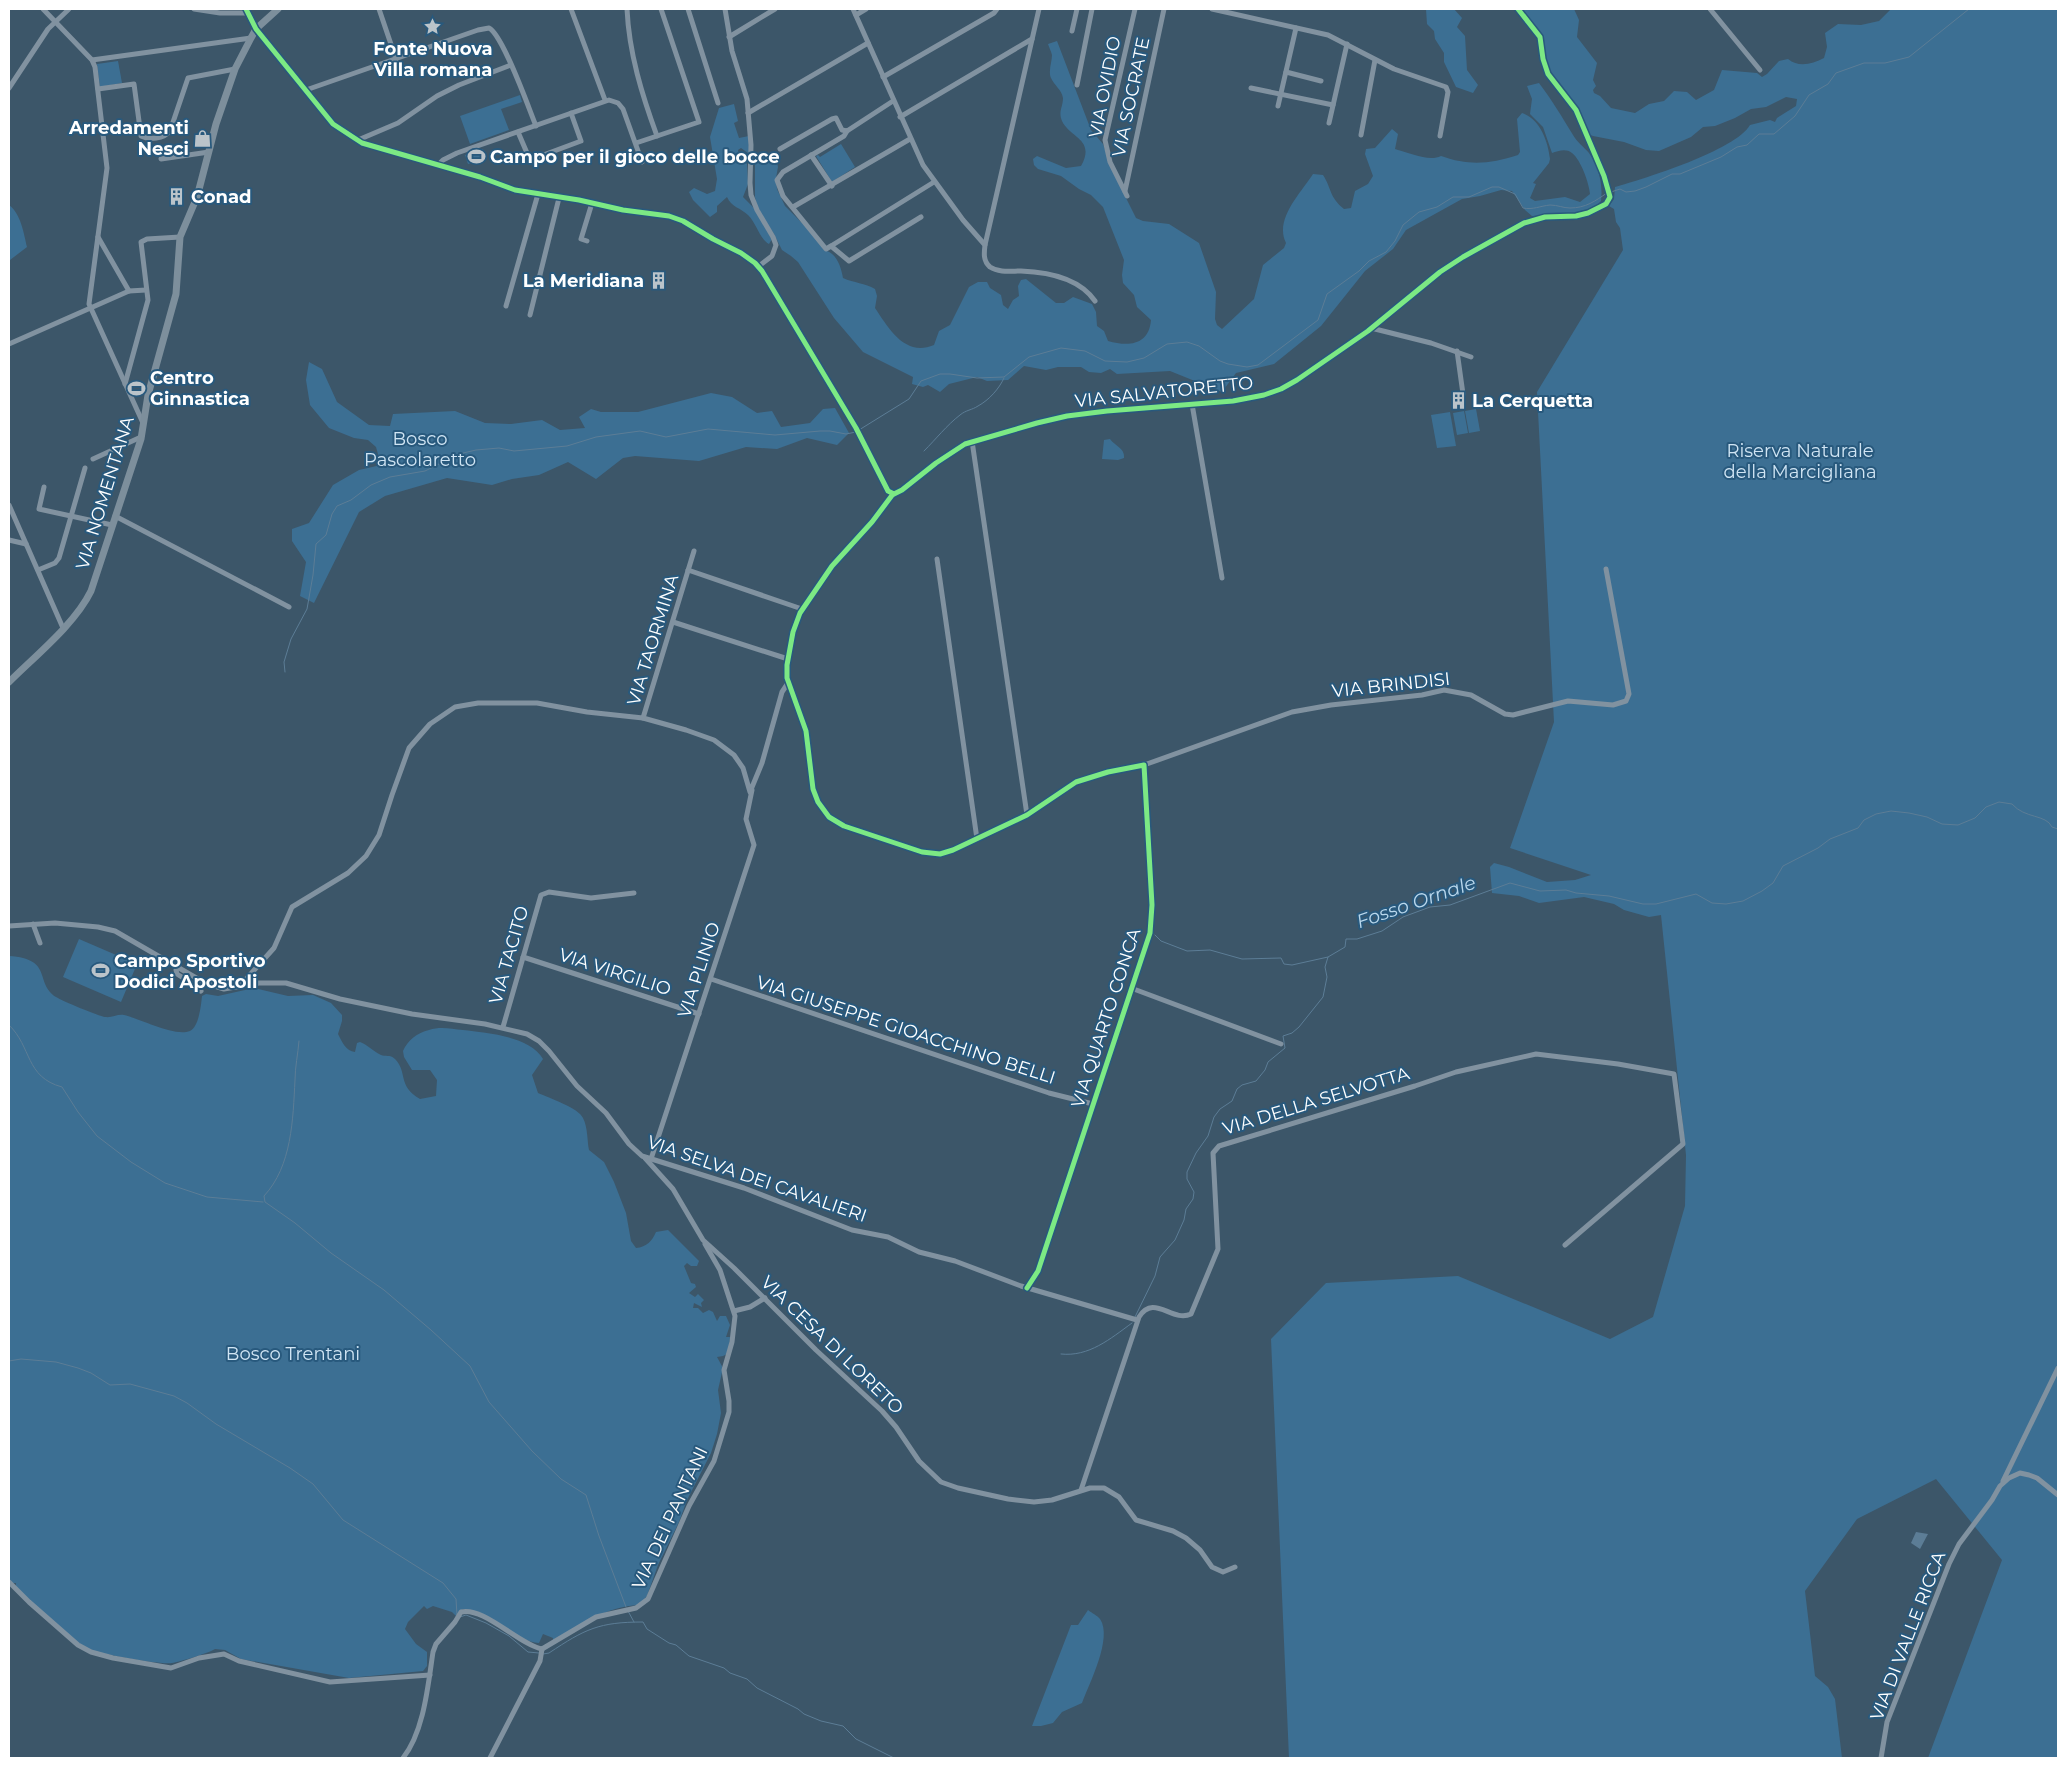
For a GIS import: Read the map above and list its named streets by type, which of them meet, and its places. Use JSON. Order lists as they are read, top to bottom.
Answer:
{
  "streets": {
    "main road": ["VIA NOMENTANA"],
    "street": [
      "VIA OVIDIO",
      "VIA SOCRATE",
      "VIA SALVATORETTO",
      "VIA TAORMINA",
      "VIA BRINDISI",
      "VIA TACITO",
      "VIA PLINIO",
      "VIA VIRGILIO",
      "VIA QUARTO CONCA",
      "VIA GIUSEPPE GIOACCHINO BELLI",
      "VIA DELLA SELVOTTA",
      "VIA SELVA DEI CAVALIERI",
      "VIA CESA DI LORETO",
      "VIA DEI PANTANI",
      "VIA DI VALLE RICCA"
    ]
  },
  "crossings": [
    ["VIA OVIDIO", "VIA SOCRATE"],
    ["VIA BRINDISI", "VIA QUARTO CONCA"],
    ["VIA TACITO", "VIA VIRGILIO"],
    ["VIA TACITO", "VIA SELVA DEI CAVALIERI"],
    ["VIA PLINIO", "VIA VIRGILIO"],
    ["VIA PLINIO", "VIA GIUSEPPE GIOACCHINO BELLI"],
    ["VIA PLINIO", "VIA SELVA DEI CAVALIERI"],
    ["VIA QUARTO CONCA", "VIA GIUSEPPE GIOACCHINO BELLI"],
    ["VIA QUARTO CONCA", "VIA SELVA DEI CAVALIERI"],
    ["VIA DELLA SELVOTTA", "VIA SELVA DEI CAVALIERI"],
    ["VIA SELVA DEI CAVALIERI", "VIA CESA DI LORETO"],
    ["VIA CESA DI LORETO", "VIA DEI PANTANI"]
  ],
  "water": ["Fosso Ornale"],
  "parks": ["Bosco Pascolaretto", "Riserva Naturale della Marcigliana", "Bosco Trentani"],
  "places": {
    "place": ["Fonte Nuova Villa romana"],
    "shop": ["Arredamenti Nesci"],
    "sports": ["Campo per il gioco delle bocce", "Centro Ginnastica", "Campo Sportivo Dodici Apostoli"],
    "building": ["Conad", "La Meridiana", "La Cerquetta"]
  }
}
